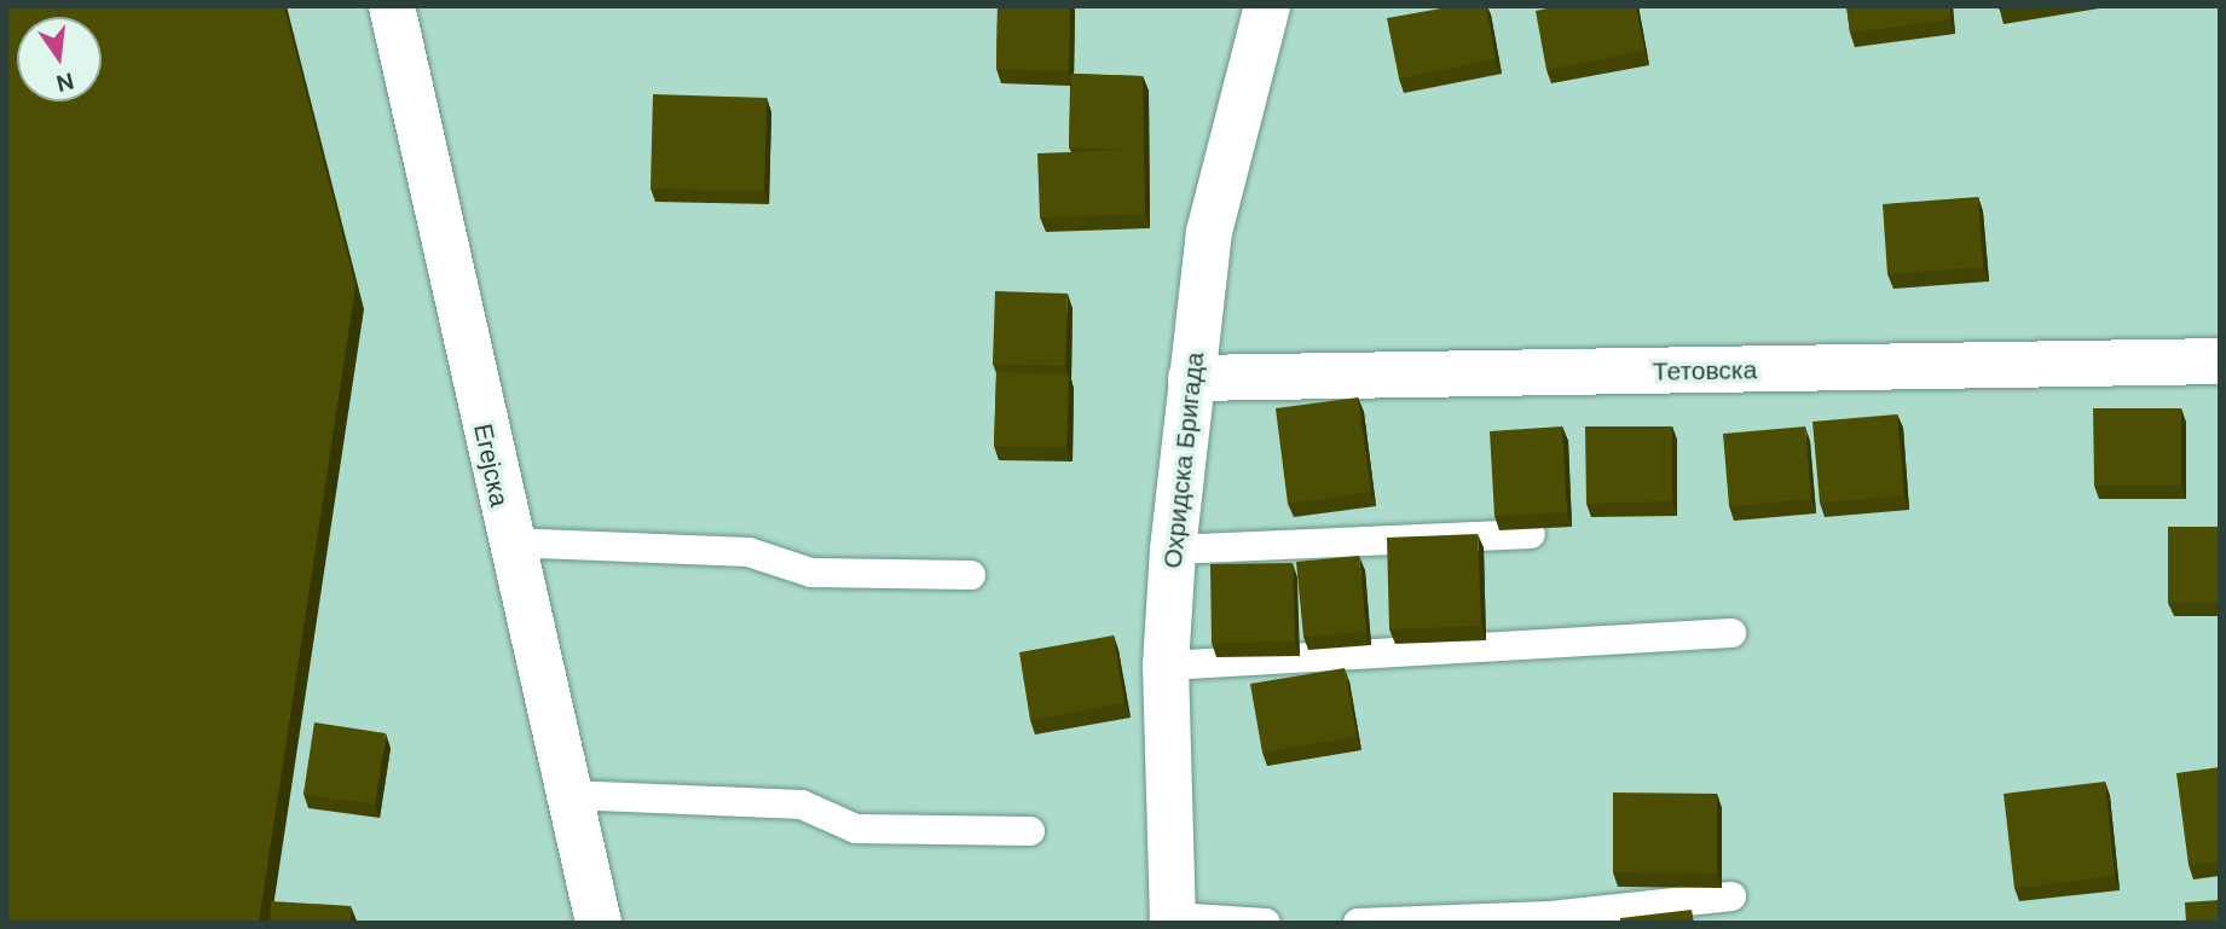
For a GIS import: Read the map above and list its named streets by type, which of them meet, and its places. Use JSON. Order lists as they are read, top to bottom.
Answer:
{
  "streets": {
    "street": ["Тетовска", "Охридска Бригада", "Егејска"]
  },
  "crossings": [
    ["Тетовска", "Охридска Бригада"]
  ],
  "north": "bottom"
}
